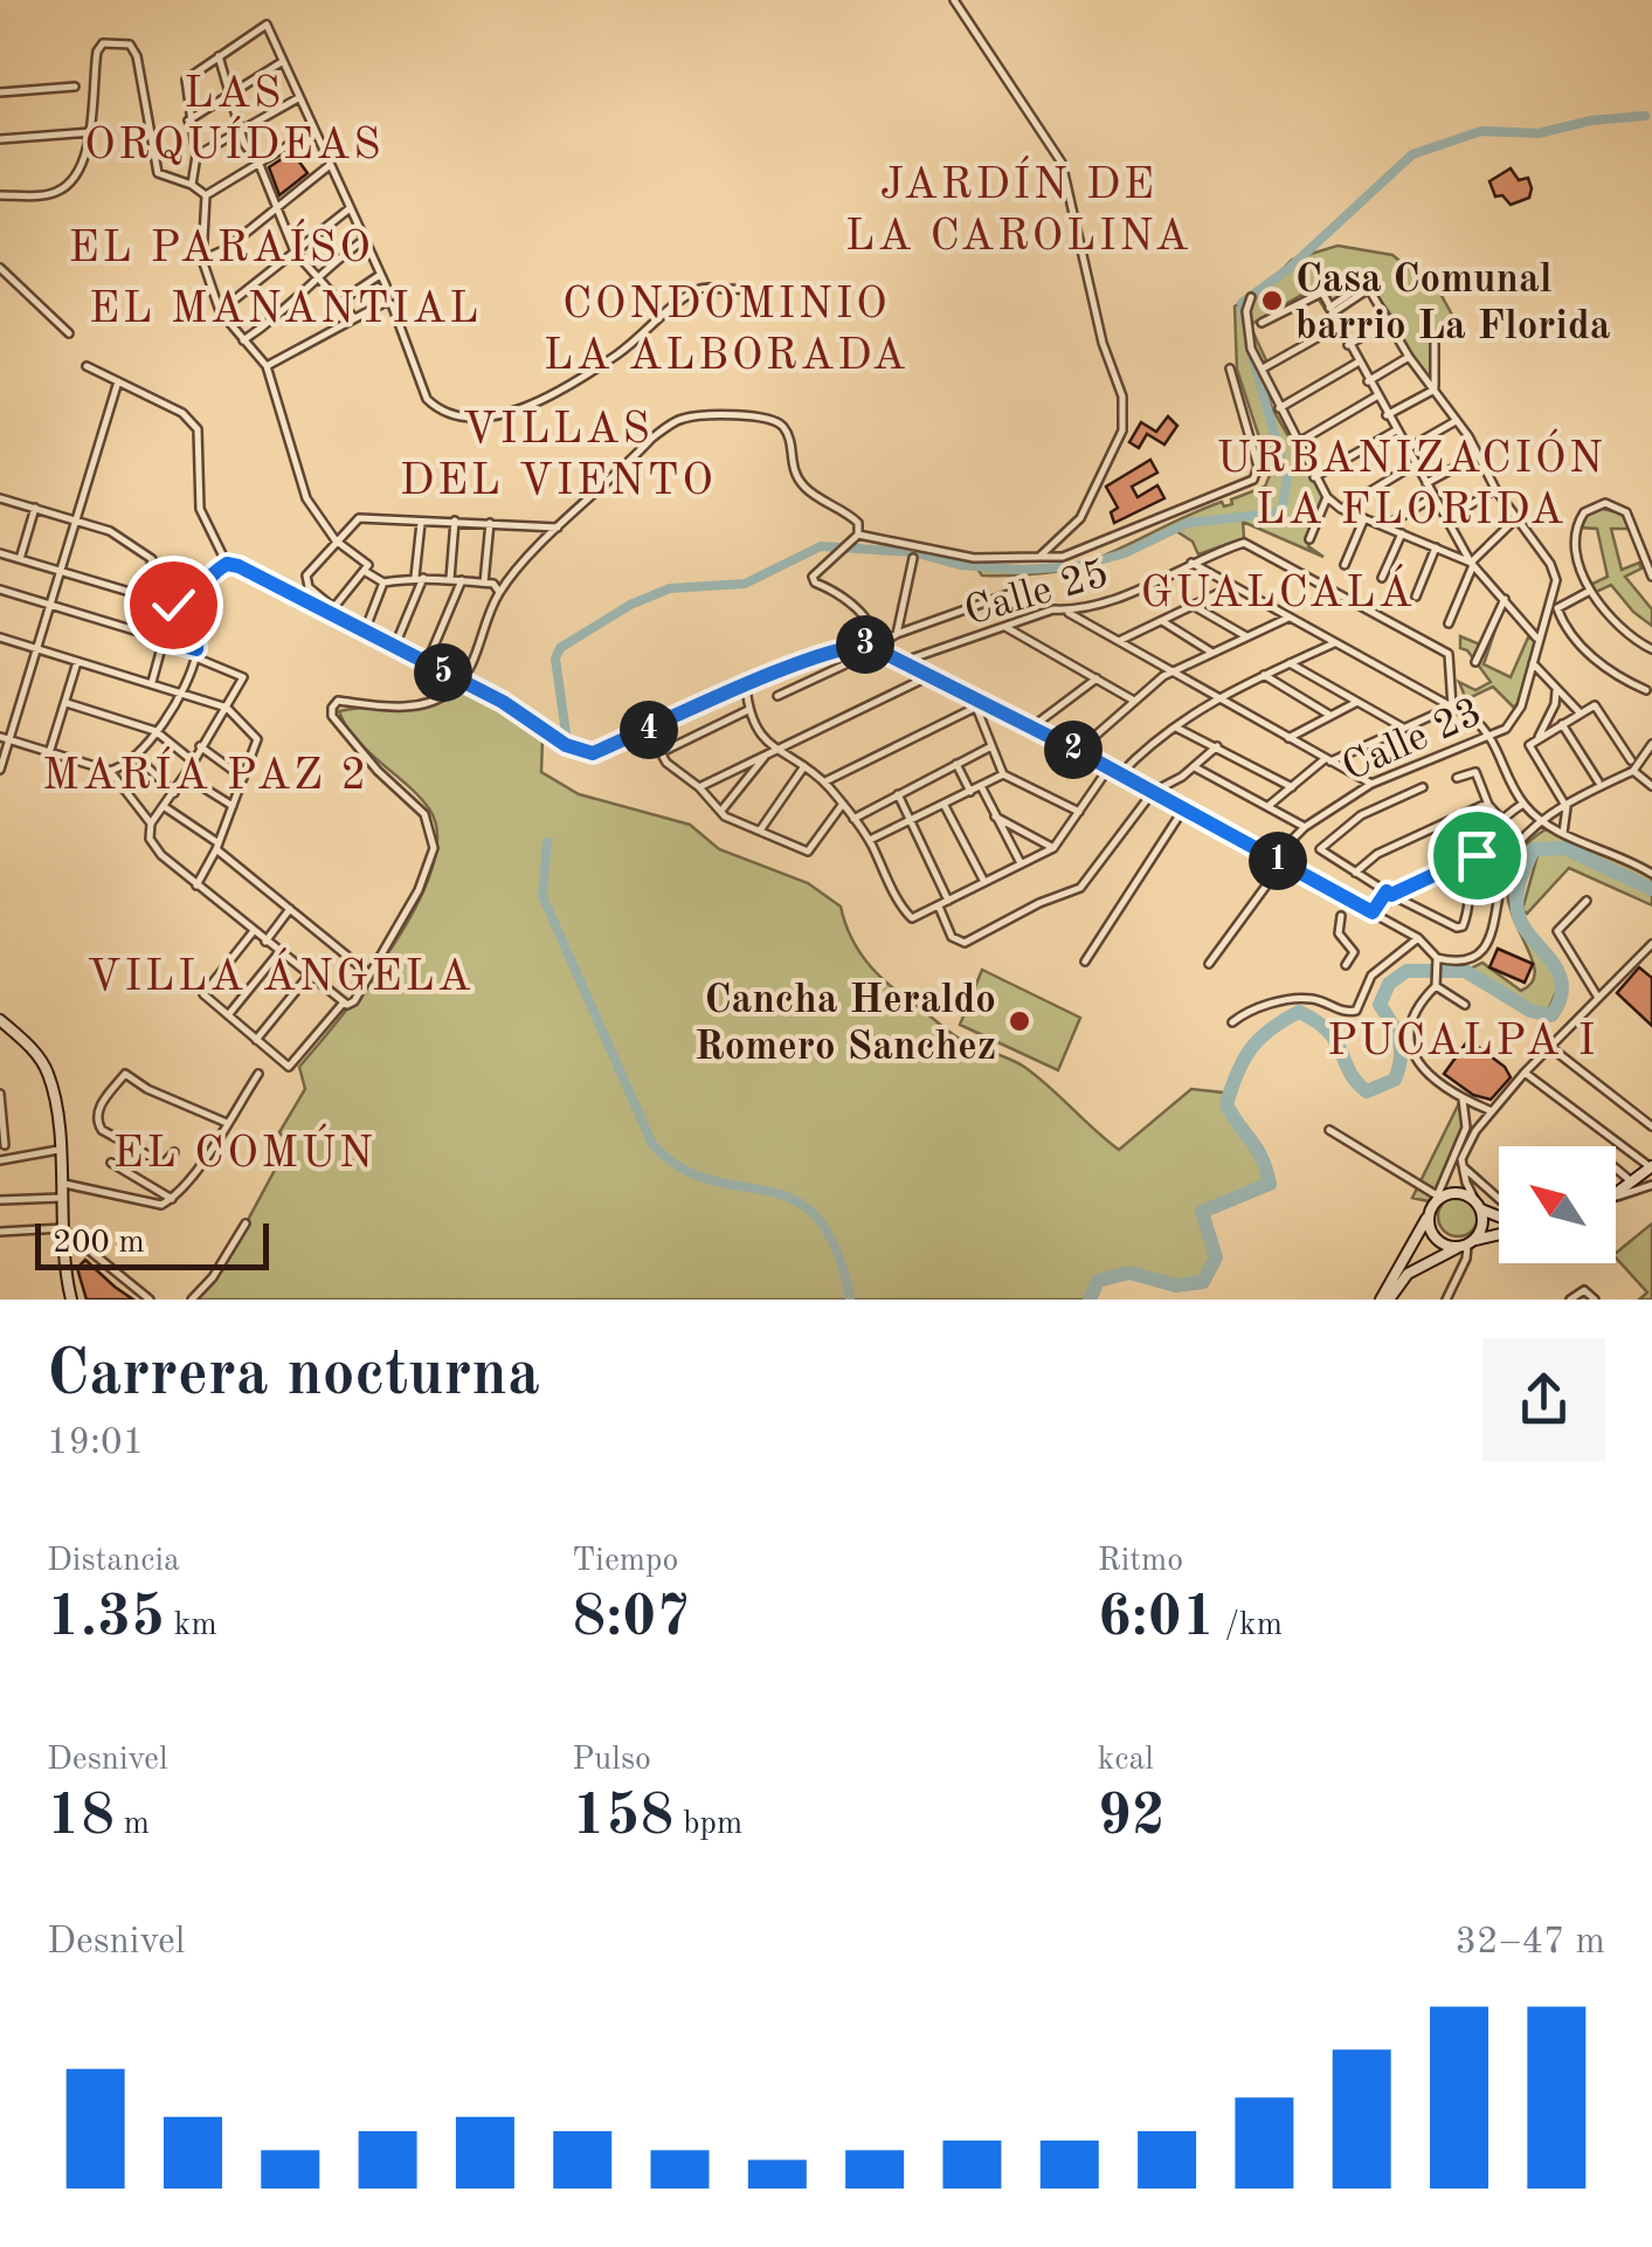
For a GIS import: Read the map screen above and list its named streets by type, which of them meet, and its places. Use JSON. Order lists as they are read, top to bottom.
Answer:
{
  "streets": {
    "street": ["Calle 25", "Calle 23"]
  },
  "districts": [
    "LAS ORQUÍDEAS",
    "JARDÍN DE LA CAROLINA",
    "EL PARAÍSO",
    "CONDOMINIO LA ALBORADA",
    "EL MANANTIAL",
    "VILLAS DEL VIENTO",
    "URBANIZACIÓN LA FLORIDA",
    "GUALCALÁ",
    "MARÍA PAZ 2",
    "VILLA ÁNGELA",
    "PUCALPA I",
    "EL COMÚN"
  ],
  "places": ["Casa Comunal barrio La Florida", "Cancha Heraldo Romero Sanchez"],
  "scale_bar": "200 m",
  "north": "top left",
  "page": {
    "pins": [
      "3",
      "5",
      "4",
      "2",
      "1"
    ],
    "scale": "200 m",
    "heading": ["Carrera nocturna", "19:01"],
    "stats": [
      ["Distancia", "1.35 km"],
      ["Tiempo", "8:07"],
      ["Ritmo", "6:01 /km"],
      ["Desnivel", "18 m"],
      ["Pulso", "158 bpm"],
      ["kcal", "92"]
    ],
    "chart": ["Desnivel", "32–47 m"]
  }
}
